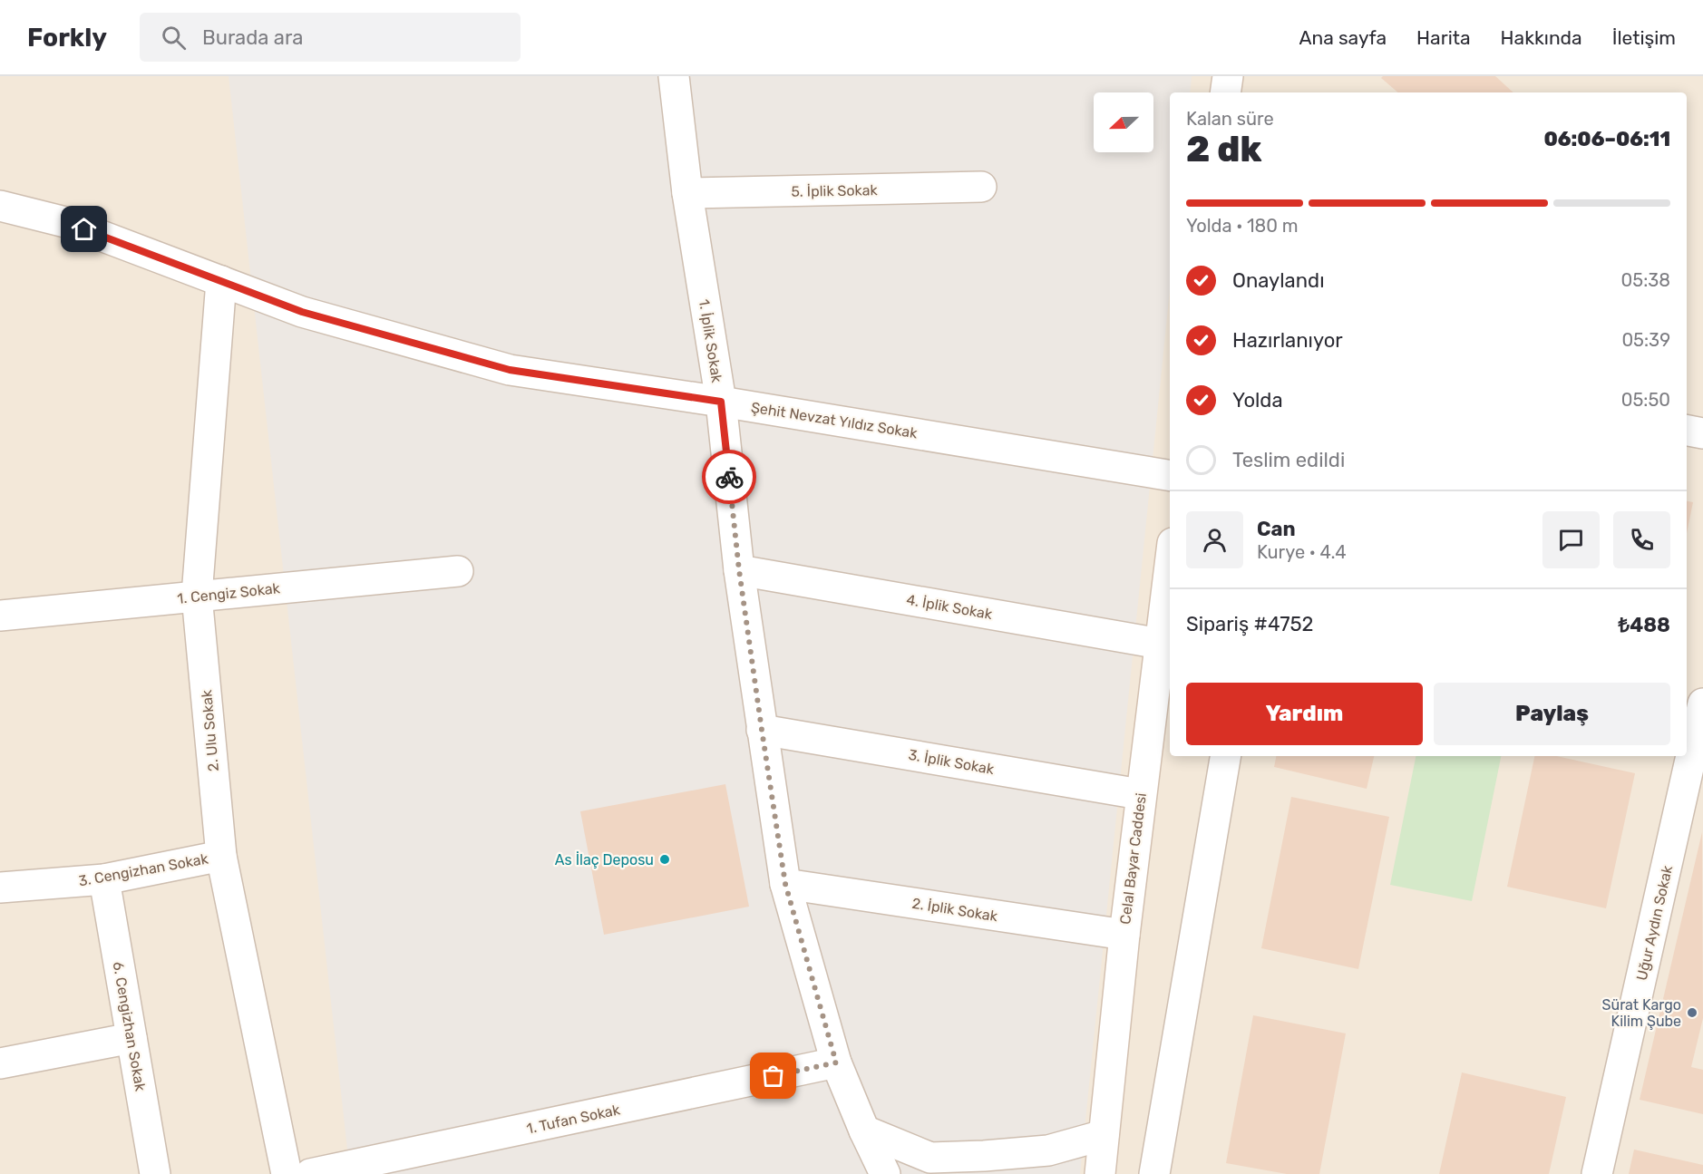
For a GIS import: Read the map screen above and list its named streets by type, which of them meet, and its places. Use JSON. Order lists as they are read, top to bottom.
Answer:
{
  "streets": {
    "street": [
      "5. İplik Sokak",
      "1. İplik Sokak",
      "Şehit Nevzat Yıldız Sokak",
      "1. Cengiz Sokak",
      "4. İplik Sokak",
      "2. Ulu Sokak",
      "3. İplik Sokak",
      "Celal Bayar Caddesi",
      "3. Cengizhan Sokak",
      "2. İplik Sokak",
      "Uğur Aydın Sokak",
      "6. Cengizhan Sokak",
      "1. Tufan Sokak"
    ]
  },
  "crossings": [
    ["5. İplik Sokak", "1. İplik Sokak"],
    ["1. İplik Sokak", "Şehit Nevzat Yıldız Sokak"],
    ["1. İplik Sokak", "4. İplik Sokak"],
    ["1. İplik Sokak", "3. İplik Sokak"],
    ["1. İplik Sokak", "2. İplik Sokak"],
    ["1. İplik Sokak", "1. Tufan Sokak"],
    ["Şehit Nevzat Yıldız Sokak", "2. Ulu Sokak"],
    ["1. Cengiz Sokak", "2. Ulu Sokak"],
    ["4. İplik Sokak", "Celal Bayar Caddesi"],
    ["2. Ulu Sokak", "3. Cengizhan Sokak"],
    ["3. İplik Sokak", "Celal Bayar Caddesi"],
    ["Celal Bayar Caddesi", "2. İplik Sokak"],
    ["3. Cengizhan Sokak", "6. Cengizhan Sokak"]
  ],
  "places": ["As İlaç Deposu", "Sürat Kargo Kilim Şube"],
  "north": "left",
  "page": {
    "header": "Forkly",
    "search": "Burada ara",
    "nav": [
      "Ana sayfa",
      "Harita",
      "Hakkında",
      "İletişim"
    ],
    "heading": ["2 dk", "Kalan süre", "06:06–06:11"],
    "panel": [
      "Can",
      "Kurye · 4.4",
      "Sipariş #4752",
      "₺488"
    ],
    "bar": "Yolda · 180 m",
    "list": [
      ["Onaylandı", "05:38"],
      ["Hazırlanıyor", "05:39"],
      ["Yolda", "05:50"],
      "Teslim edildi"
    ],
    "buttons": ["Yardım", "Paylaş"]
  }
}
